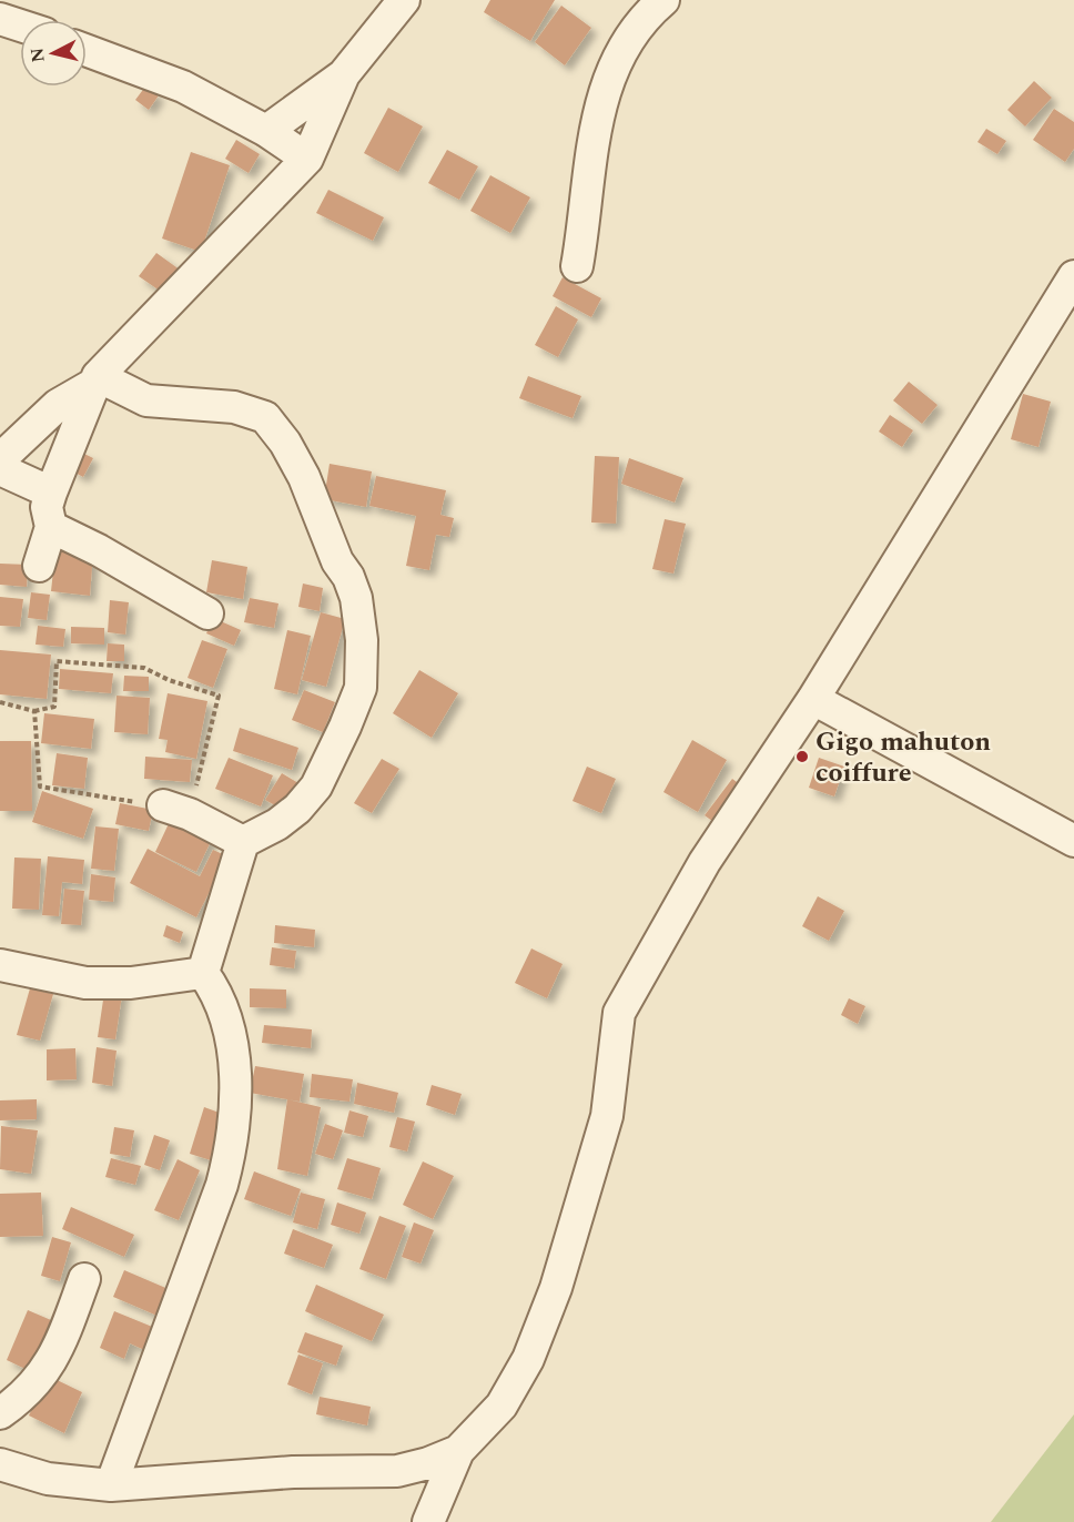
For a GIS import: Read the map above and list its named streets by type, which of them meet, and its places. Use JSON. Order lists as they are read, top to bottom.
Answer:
{
  "places": ["Gigo mahuton coiffure"],
  "north": "left"
}
